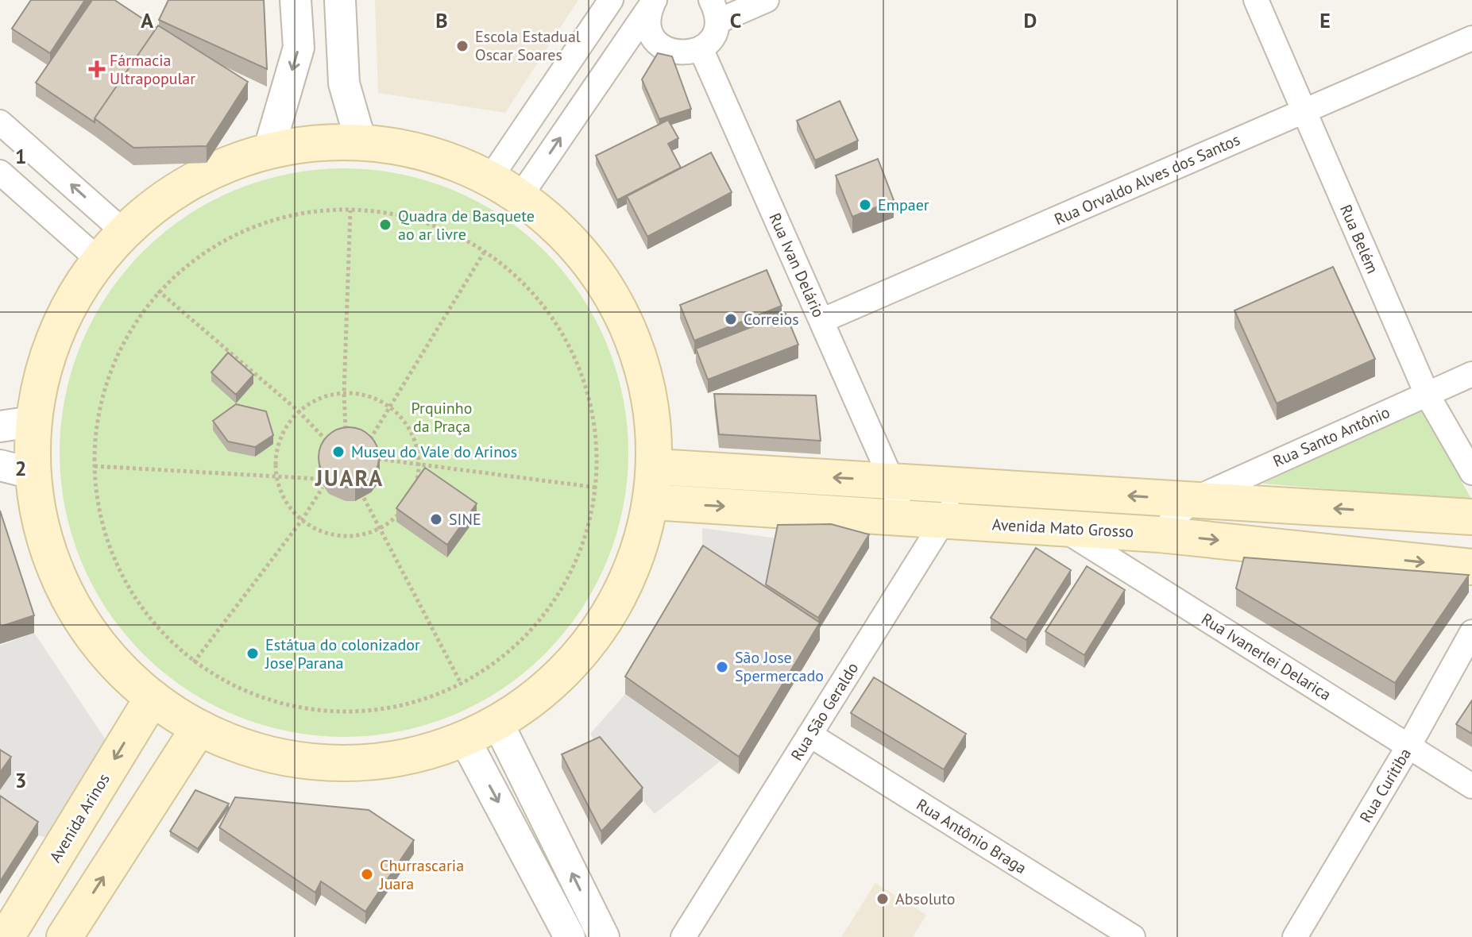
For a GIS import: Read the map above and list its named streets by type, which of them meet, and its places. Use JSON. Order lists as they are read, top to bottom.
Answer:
{
  "streets": {
    "main road": ["Avenida Mato Grosso", "Avenida Arinos"],
    "street": [
      "Rua Orvaldo Alves dos Santos",
      "Rua Belém",
      "Rua Ivan Delário",
      "Rua Santo Antônio",
      "Rua Ivanerlei Delarica",
      "Rua São Geraldo",
      "Rua Curitiba",
      "Rua Antônio Braga"
    ]
  },
  "crossings": [
    ["Rua Orvaldo Alves dos Santos", "Rua Belém"],
    ["Rua Orvaldo Alves dos Santos", "Rua Ivan Delário"],
    ["Rua Belém", "Rua Santo Antônio"],
    ["Rua Ivan Delário", "Avenida Mato Grosso"],
    ["Avenida Mato Grosso", "Rua Ivanerlei Delarica"],
    ["Avenida Mato Grosso", "Rua São Geraldo"],
    ["Rua Ivanerlei Delarica", "Rua Curitiba"],
    ["Rua São Geraldo", "Rua Antônio Braga"]
  ],
  "districts": ["JUARA"],
  "parks": ["Prquinho da Praça"],
  "places": {
    "other": [
      "Escola Estadual Oscar Soares",
      "Empaer",
      "Quadra de Basquete ao ar livre",
      "Correios",
      "Museu do Vale do Arinos",
      "SINE",
      "Estátua do colonizador Jose Parana",
      "São Jose Spermercado",
      "Churrascaria Juara",
      "Absoluto"
    ],
    "health": ["Fármacia Ultrapopular"]
  },
  "grid": {
    "columns": [
      "A",
      "B",
      "C",
      "D",
      "E"
    ],
    "rows": ["1", "2", "3"]
  }
}
